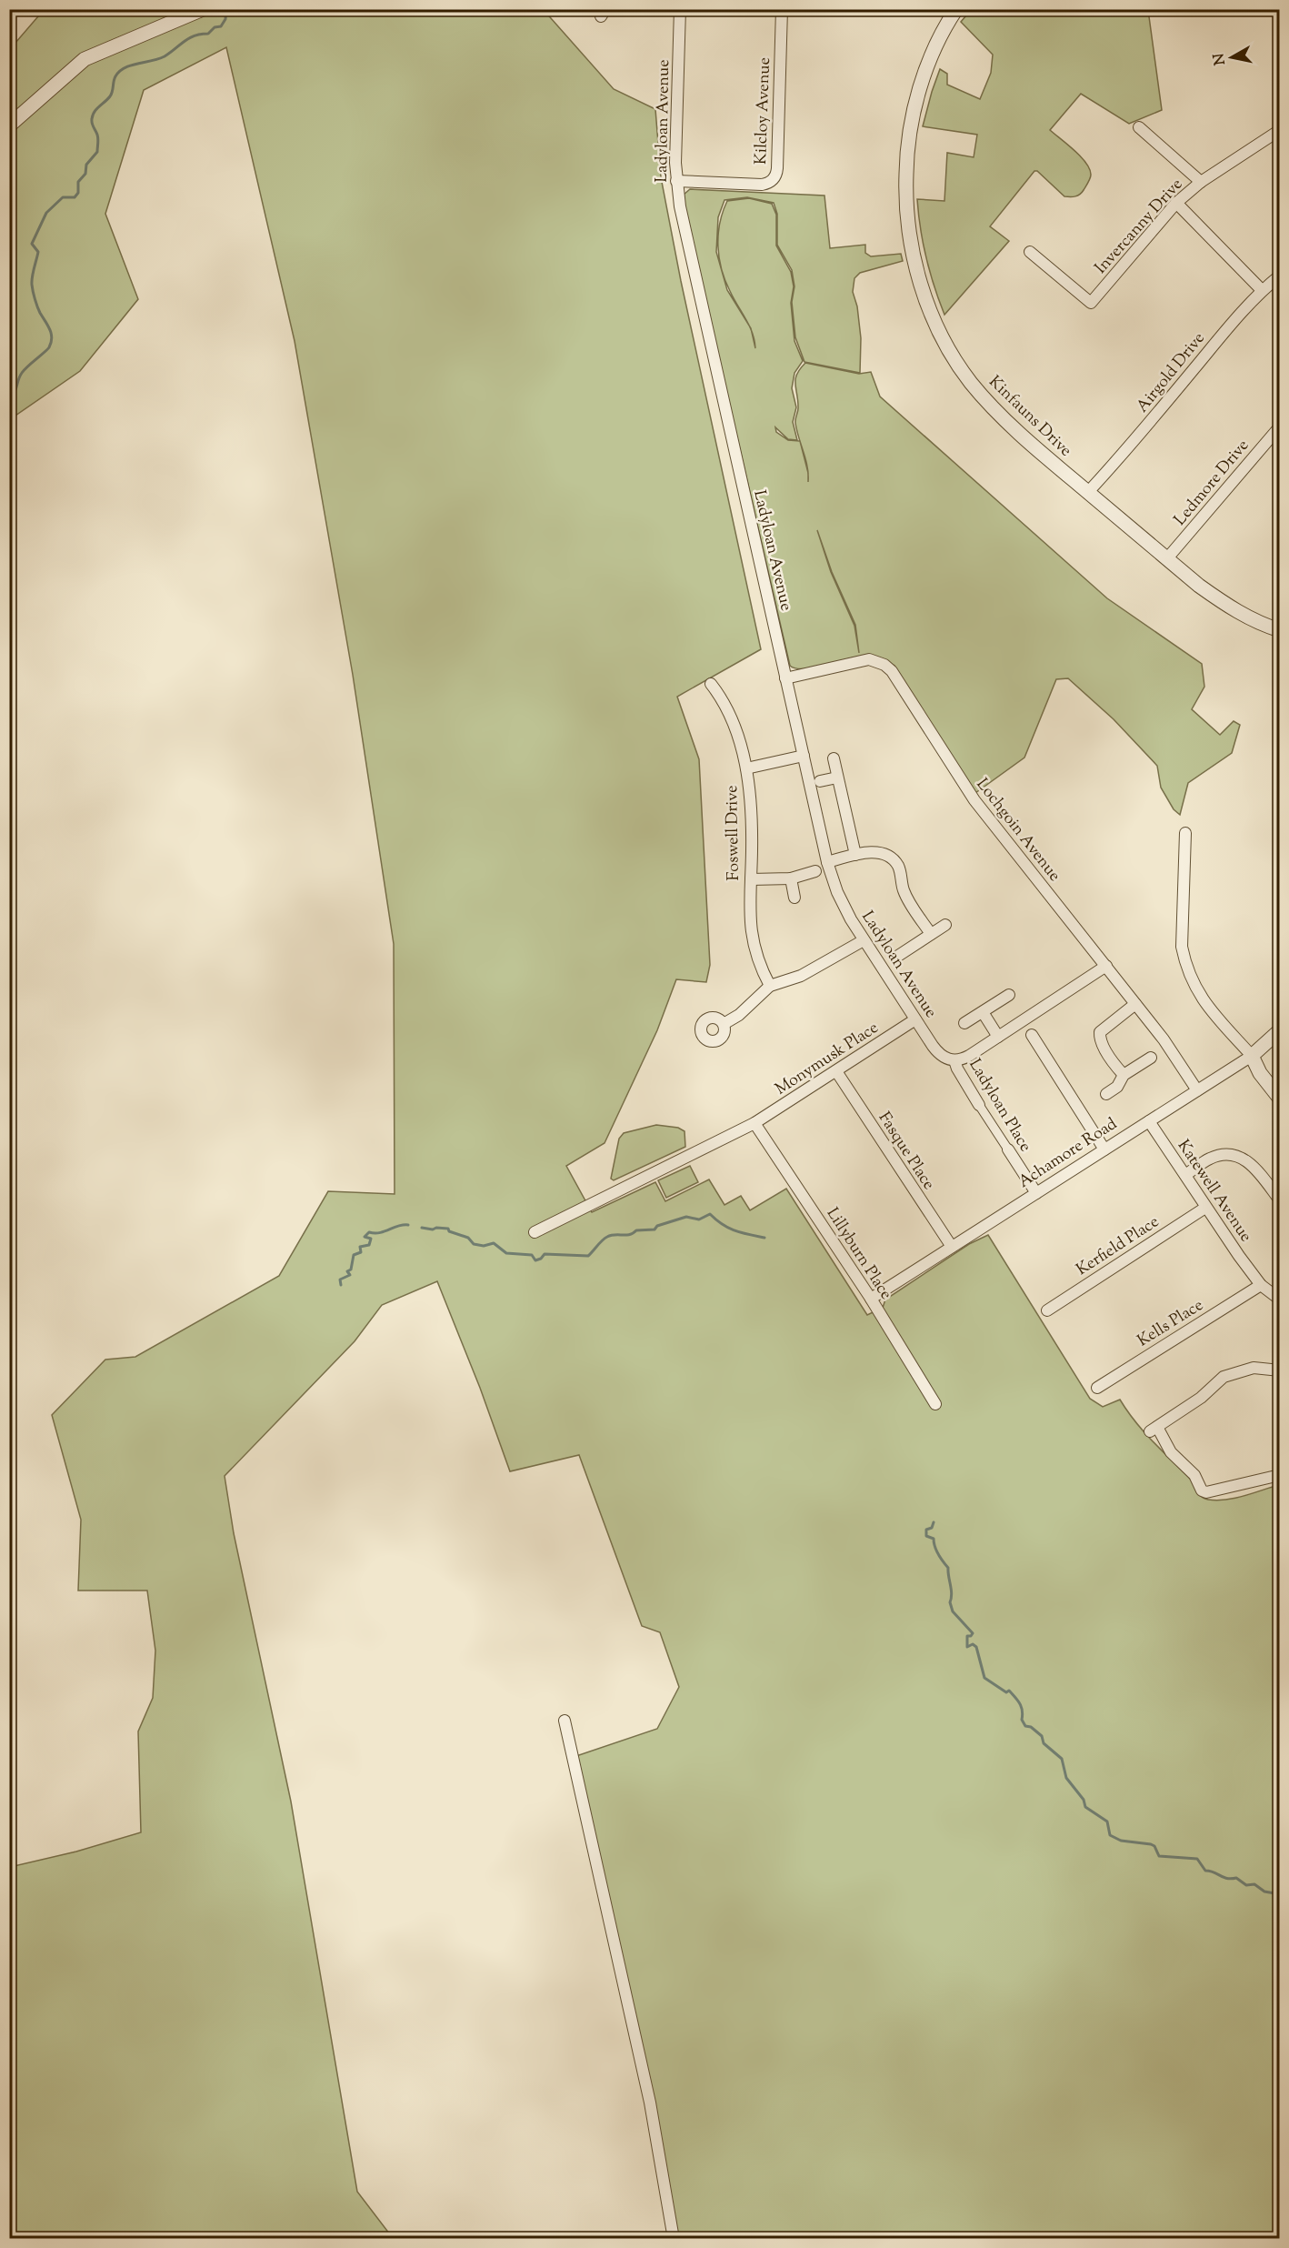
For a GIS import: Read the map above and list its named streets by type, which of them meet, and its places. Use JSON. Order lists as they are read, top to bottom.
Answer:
{
  "streets": {
    "street": [
      "Kilcloy Avenue",
      "Ladyloan Avenue",
      "Invercanny Drive",
      "Airgold Drive",
      "Kinfauns Drive",
      "Ledmore Drive",
      "Lochgoin Avenue",
      "Foswell Drive",
      "Monymusk Place",
      "Ladyloan Place",
      "Fasque Place",
      "Achamore Road",
      "Katewell Avenue",
      "Kerfield Place",
      "Lillyburn Place",
      "Kells Place"
    ]
  },
  "crossings": [
    ["Kilcloy Avenue", "Ladyloan Avenue"],
    ["Ladyloan Avenue", "Lochgoin Avenue"],
    ["Ladyloan Avenue", "Monymusk Place"],
    ["Ladyloan Avenue", "Ladyloan Place"],
    ["Airgold Drive", "Kinfauns Drive"],
    ["Kinfauns Drive", "Ledmore Drive"],
    ["Lochgoin Avenue", "Achamore Road"],
    ["Monymusk Place", "Fasque Place"],
    ["Monymusk Place", "Lillyburn Place"],
    ["Ladyloan Place", "Achamore Road"],
    ["Fasque Place", "Achamore Road"],
    ["Achamore Road", "Katewell Avenue"],
    ["Achamore Road", "Lillyburn Place"],
    ["Katewell Avenue", "Kerfield Place"],
    ["Katewell Avenue", "Kells Place"]
  ],
  "north": "left"
}
